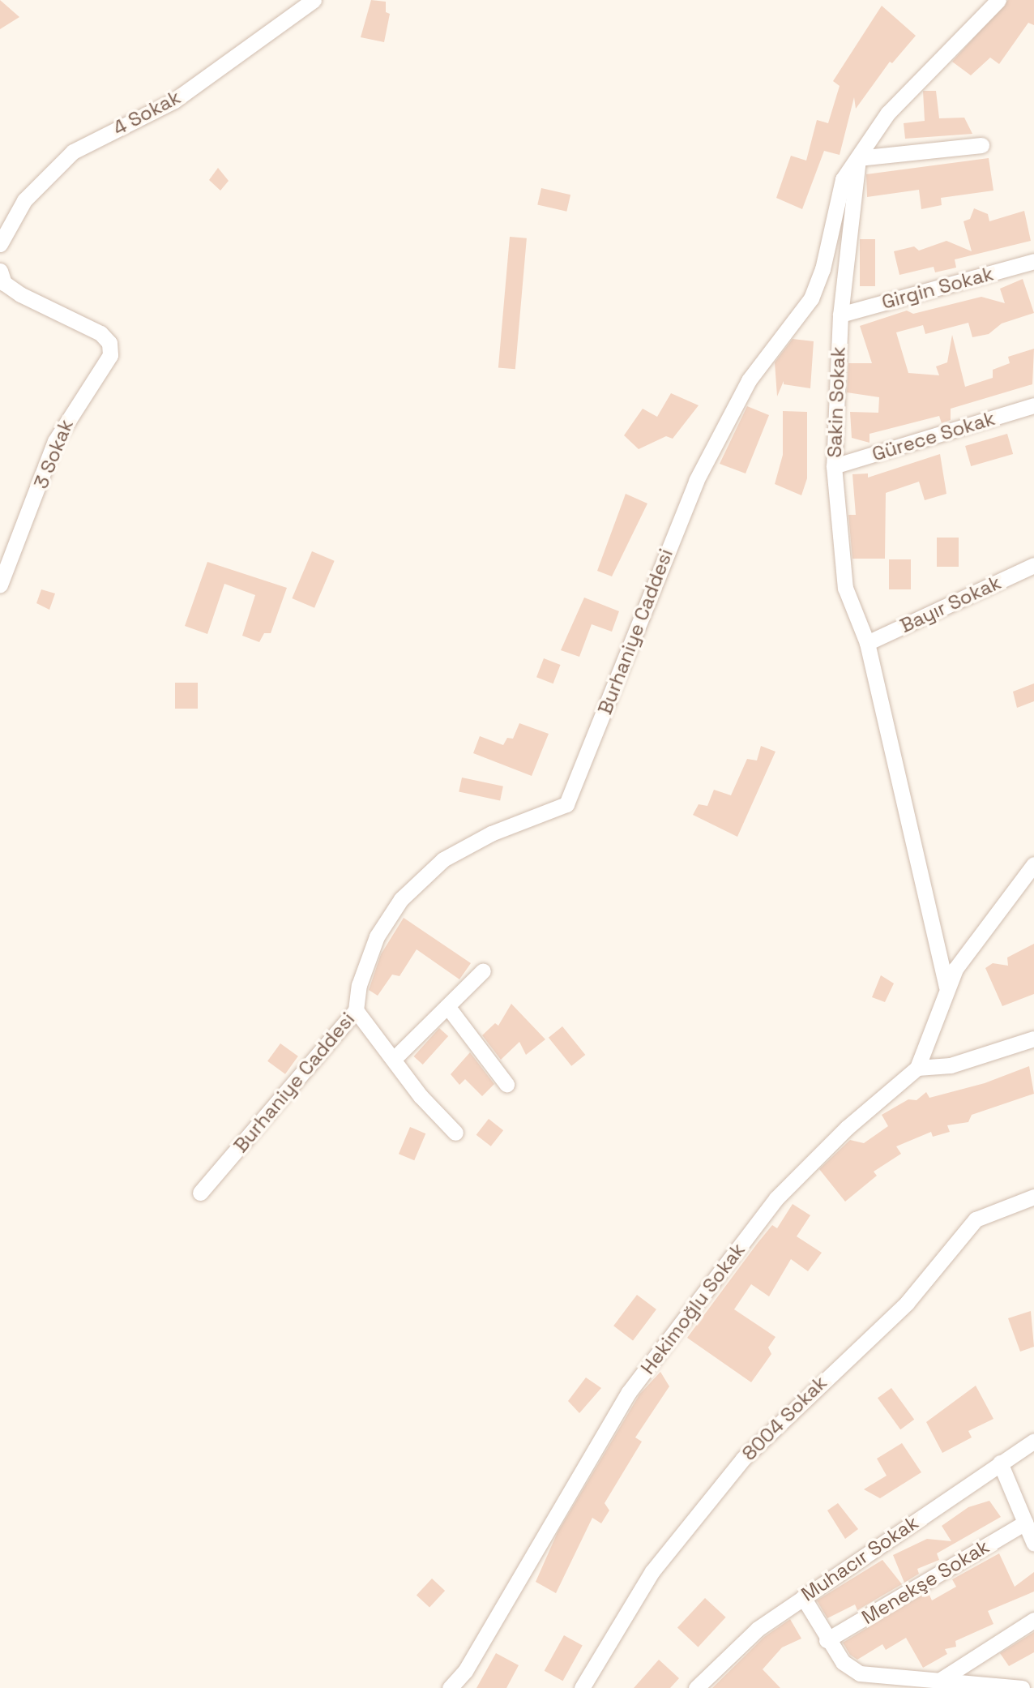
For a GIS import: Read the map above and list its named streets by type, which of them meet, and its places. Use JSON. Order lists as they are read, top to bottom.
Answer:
{
  "streets": {
    "street": [
      "4 Sokak",
      "Girgin Sokak",
      "Sakin Sokak",
      "Gürece Sokak",
      "3 Sokak",
      "Bayır Sokak",
      "Burhaniye Caddesi",
      "Hekimoğlu Sokak",
      "8004 Sokak",
      "Muhacır Sokak",
      "Menekşe Sokak"
    ]
  },
  "crossings": [
    ["Girgin Sokak", "Sakin Sokak"],
    ["Sakin Sokak", "Gürece Sokak"],
    ["Sakin Sokak", "Bayır Sokak"],
    ["Sakin Sokak", "Burhaniye Caddesi"]
  ]
}
